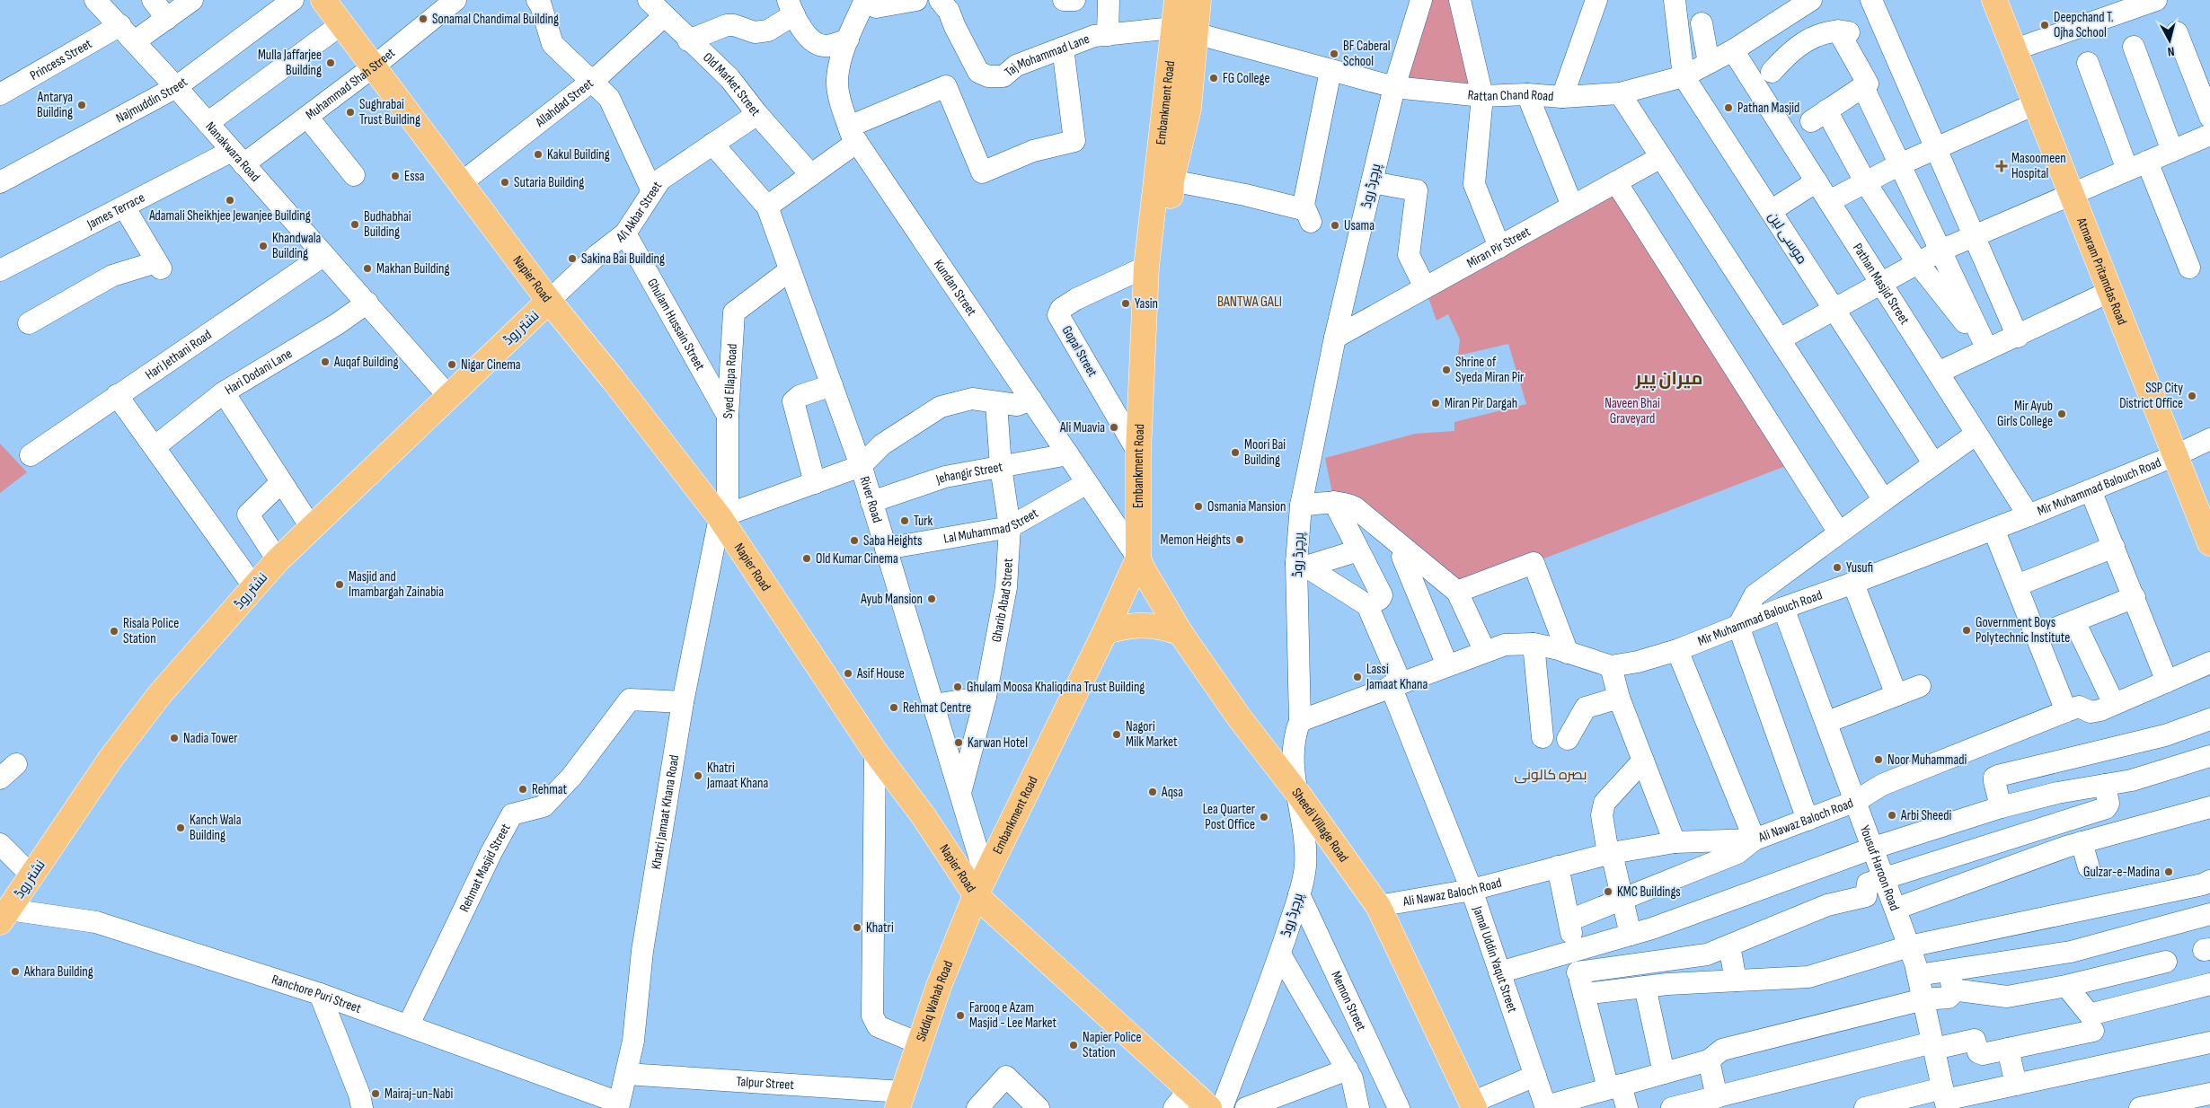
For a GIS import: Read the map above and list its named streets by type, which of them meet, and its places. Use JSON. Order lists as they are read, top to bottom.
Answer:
{
  "streets": {
    "main road": [
      "Embankment Road",
      "Atmaram Pritamdas Road",
      "Napier Road",
      "نشتر روڈ",
      "Sheedi Village Road",
      "Siddiq Wahab Road"
    ],
    "street": [
      "Taj Mohammad Lane",
      "Princess Street",
      "Muhammad Shah Street",
      "Old Market Street",
      "Rattan Chand Road",
      "Najmuddin Street",
      "Allahdad Street",
      "Nanakwara Road",
      "پرچرڈ روڈ",
      "Ali Akbar Street",
      "James Terrace",
      "موسی لین",
      "Miran Pir Street",
      "Pathan Masjid Street",
      "Kundan Street",
      "Ghulam Hussain Street",
      "Gopal Street",
      "Hari Jethani Road",
      "Hari Dodani Lane",
      "Syed Ellapa Road",
      "Jehangir Street",
      "Mir Muhammad Balouch Road",
      "River Road",
      "Lal Muhammad Street",
      "Gharib Abad Street",
      "Khatri Jamaat Khana Road",
      "Ali Nawaz Baloch Road",
      "Rehmat Masjid Street",
      "Yousuf Haroon Road",
      "Jamal Uddin Yaqut Street",
      "Ranchore Puri Street",
      "Memon Street",
      "Talpur Street"
    ]
  },
  "crossings": [
    ["Taj Mohammad Lane", "Rattan Chand Road"],
    ["Taj Mohammad Lane", "Embankment Road"],
    ["Princess Street", "Nanakwara Road"],
    ["Muhammad Shah Street", "Nanakwara Road"],
    ["Muhammad Shah Street", "James Terrace"],
    ["Muhammad Shah Street", "Napier Road"],
    ["Old Market Street", "Allahdad Street"],
    ["Old Market Street", "Ali Akbar Street"],
    ["Rattan Chand Road", "Embankment Road"],
    ["Rattan Chand Road", "پرچرڈ روڈ"],
    ["Rattan Chand Road", "موسی لین"],
    ["Rattan Chand Road", "Pathan Masjid Street"],
    ["Najmuddin Street", "Nanakwara Road"],
    ["Allahdad Street", "Napier Road"],
    ["Embankment Road", "Napier Road"],
    ["Embankment Road", "Kundan Street"],
    ["Embankment Road", "Gopal Street"],
    ["Embankment Road", "River Road"],
    ["Embankment Road", "Sheedi Village Road"],
    ["Embankment Road", "Siddiq Wahab Road"],
    ["Nanakwara Road", "James Terrace"],
    ["Nanakwara Road", "نشتر روڈ"],
    ["Nanakwara Road", "Hari Jethani Road"],
    ["Nanakwara Road", "Hari Dodani Lane"],
    ["پرچرڈ روڈ", "Miran Pir Street"],
    ["پرچرڈ روڈ", "Mir Muhammad Balouch Road"],
    ["پرچرڈ روڈ", "Sheedi Village Road"],
    ["پرچرڈ روڈ", "Memon Street"],
    ["Ali Akbar Street", "Napier Road"],
    ["Ali Akbar Street", "Ghulam Hussain Street"],
    ["Ali Akbar Street", "نشتر روڈ"],
    ["Ali Akbar Street", "River Road"],
    ["Atmaram Pritamdas Road", "Mir Muhammad Balouch Road"],
    ["Napier Road", "نشتر روڈ"],
    ["Napier Road", "Syed Ellapa Road"],
    ["Napier Road", "River Road"],
    ["Napier Road", "Khatri Jamaat Khana Road"],
    ["Napier Road", "Siddiq Wahab Road"],
    ["Pathan Masjid Street", "Mir Muhammad Balouch Road"],
    ["Kundan Street", "Jehangir Street"],
    ["Kundan Street", "Lal Muhammad Street"],
    ["Kundan Street", "Sheedi Village Road"],
    ["Ghulam Hussain Street", "Syed Ellapa Road"],
    ["نشتر روڈ", "Ranchore Puri Street"],
    ["Syed Ellapa Road", "River Road"],
    ["Syed Ellapa Road", "Khatri Jamaat Khana Road"],
    ["Jehangir Street", "River Road"],
    ["Jehangir Street", "Gharib Abad Street"],
    ["Mir Muhammad Balouch Road", "Yousuf Haroon Road"],
    ["Mir Muhammad Balouch Road", "Jamal Uddin Yaqut Street"],
    ["River Road", "Lal Muhammad Street"],
    ["River Road", "Gharib Abad Street"],
    ["River Road", "Siddiq Wahab Road"],
    ["Lal Muhammad Street", "Gharib Abad Street"],
    ["Khatri Jamaat Khana Road", "Rehmat Masjid Street"],
    ["Khatri Jamaat Khana Road", "Ranchore Puri Street"],
    ["Khatri Jamaat Khana Road", "Talpur Street"],
    ["Ali Nawaz Baloch Road", "Sheedi Village Road"],
    ["Ali Nawaz Baloch Road", "Yousuf Haroon Road"],
    ["Ali Nawaz Baloch Road", "Jamal Uddin Yaqut Street"],
    ["Rehmat Masjid Street", "Ranchore Puri Street"],
    ["Siddiq Wahab Road", "Talpur Street"]
  ],
  "districts": ["BANTWA GALI", "میران پیر", "بصرہ کالونی"],
  "parks": ["Naveen Bhai Graveyard"],
  "places": {
    "other": [
      "Sonamal Chandimal Building",
      "Deepchand T. Ojha School",
      "BF Caberal School",
      "Mulla Jaffarjee Building",
      "FG College",
      "Antarya Building",
      "Pathan Masjid",
      "Sughrabai Trust Building",
      "Kakul Building",
      "Essa",
      "Sutaria Building",
      "Adamali Sheikhjee Jewanjee Building",
      "Budhabhai Building",
      "Usama",
      "Khandwala Building",
      "Sakina Bai Building",
      "Makhan Building",
      "Yasin",
      "Auqaf Building",
      "Nigar Cinema",
      "Shrine of Syeda Miran Pir",
      "SSP City District Office",
      "Miran Pir Dargah",
      "Mir Ayub Girls College",
      "Ali Muavia",
      "Moori Bai Building",
      "Osmania Mansion",
      "Turk",
      "Memon Heights",
      "Saba Heights",
      "Old Kumar Cinema",
      "Yusufi",
      "Masjid and Imambargah Zainabia",
      "Ayub Mansion",
      "Government Boys Polytechnic Institute",
      "Risala Police Station",
      "Asif House",
      "Lassi Jamaat Khana",
      "Ghulam Moosa Khaliqdina Trust Building",
      "Rehmat Centre",
      "Nagori Milk Market",
      "Nadia Tower",
      "Karwan Hotel",
      "Noor Muhammadi",
      "Khatri Jamaat Khana",
      "Rehmat",
      "Aqsa",
      "Arbi Sheedi",
      "Lea Quarter Post Office",
      "Kanch Wala Building",
      "Gulzar-e-Madina",
      "KMC Buildings",
      "Khatri",
      "Akhara Building",
      "Farooq e Azam Masjid - Lee Market",
      "Napier Police Station",
      "Mairaj-un-Nabi"
    ],
    "health": ["Masoomeen Hospital"]
  },
  "north": "bottom"
}
